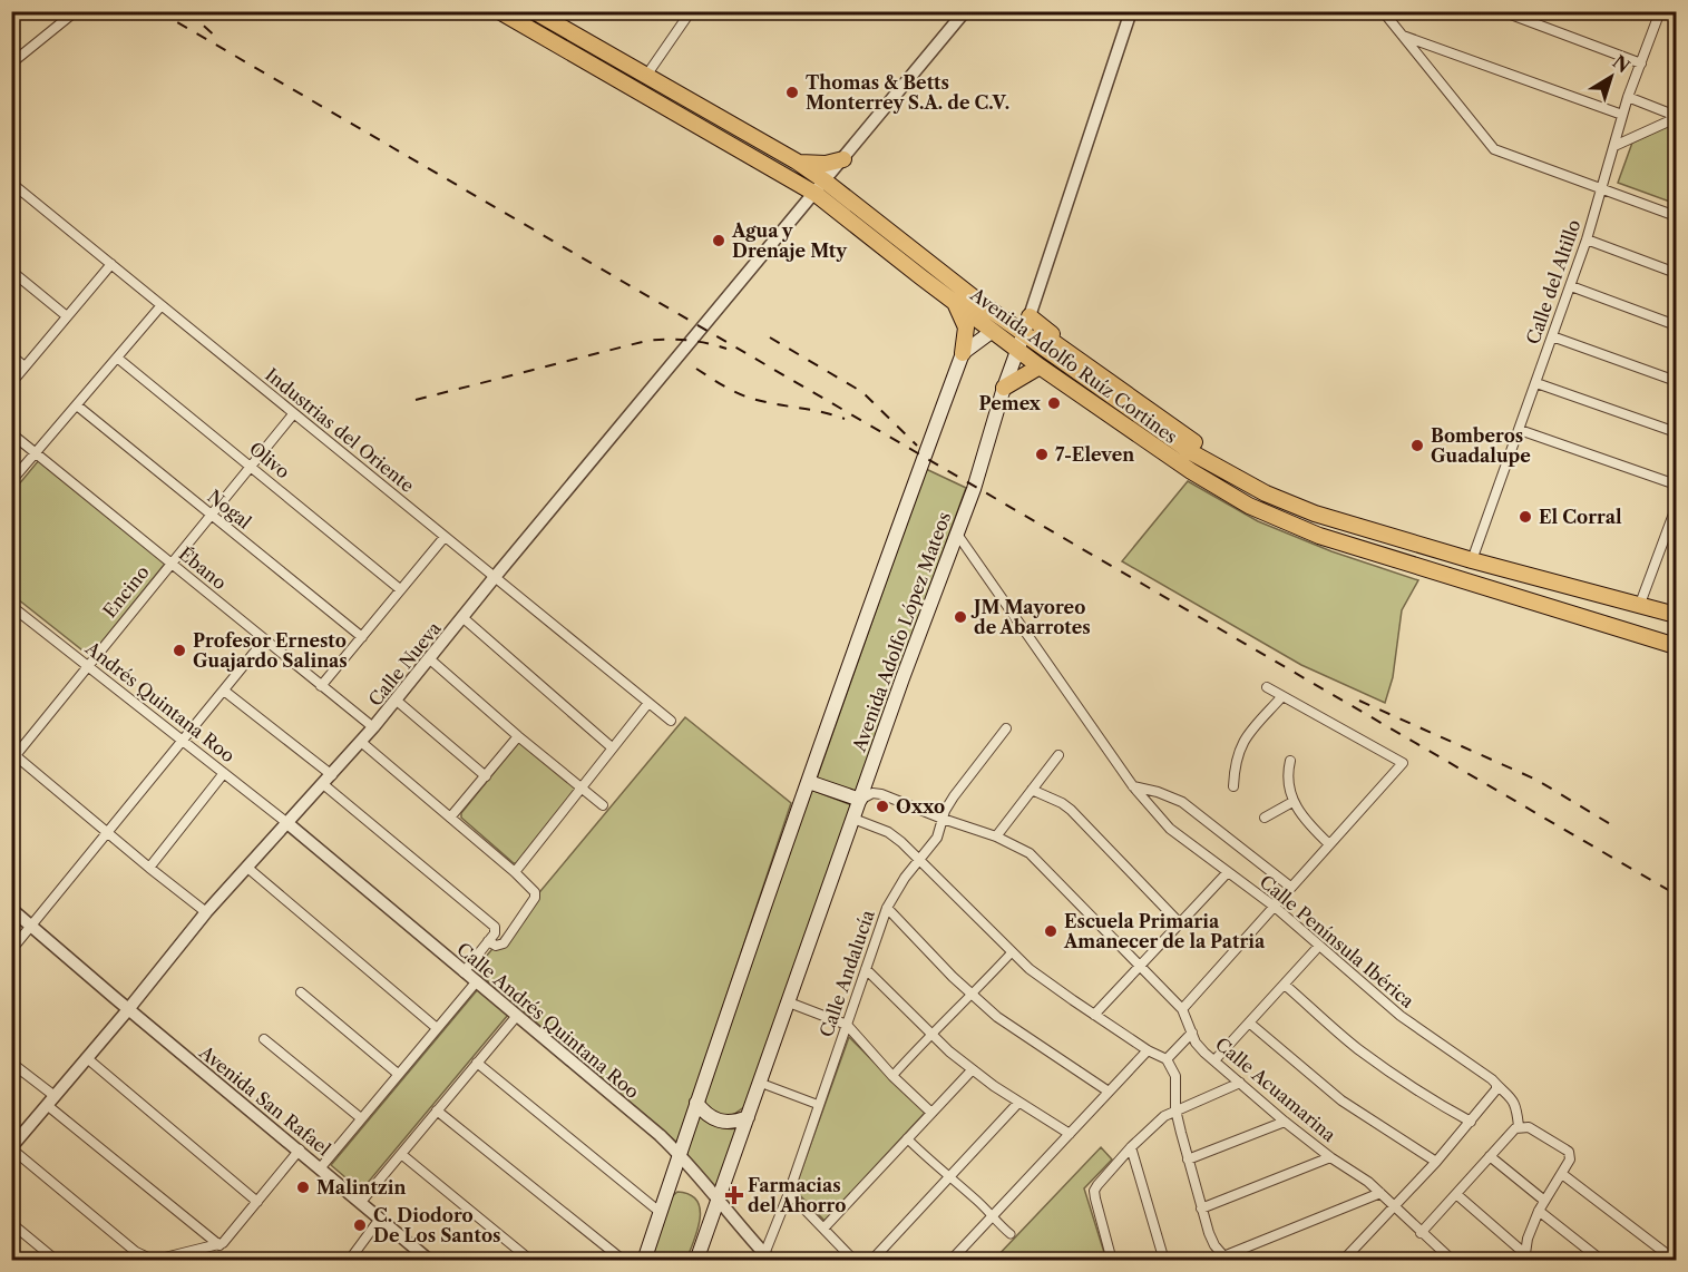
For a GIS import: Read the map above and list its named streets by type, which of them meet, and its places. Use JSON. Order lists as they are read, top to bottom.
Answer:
{
  "streets": {
    "main road": ["Avenida Adolfo Ruíz Cortines", "Avenida Adolfo López Mateos"],
    "street": [
      "Calle del Altillo",
      "Industrias del Oriente",
      "Olivo",
      "Nogal",
      "Ébano",
      "Encino",
      "Calle Nueva",
      "Andrés Quintana Roo",
      "Calle Península Ibérica",
      "Calle Andalucía",
      "Calle Andrés Quintana Roo",
      "Calle Acuamarina",
      "Avenida San Rafael"
    ]
  },
  "crossings": [
    ["Calle del Altillo", "Avenida Adolfo Ruíz Cortines"],
    ["Avenida Adolfo Ruíz Cortines", "Avenida Adolfo López Mateos"],
    ["Avenida Adolfo Ruíz Cortines", "Calle Nueva"],
    ["Industrias del Oriente", "Encino"],
    ["Industrias del Oriente", "Calle Nueva"],
    ["Olivo", "Encino"],
    ["Nogal", "Encino"],
    ["Ébano", "Encino"],
    ["Ébano", "Calle Nueva"],
    ["Encino", "Andrés Quintana Roo"],
    ["Avenida Adolfo López Mateos", "Calle Península Ibérica"],
    ["Avenida Adolfo López Mateos", "Calle Andrés Quintana Roo"],
    ["Avenida Adolfo López Mateos", "Calle Acuamarina"],
    ["Calle Nueva", "Andrés Quintana Roo"],
    ["Calle Nueva", "Calle Andrés Quintana Roo"],
    ["Calle Nueva", "Avenida San Rafael"],
    ["Andrés Quintana Roo", "Calle Andrés Quintana Roo"],
    ["Calle Andalucía", "Calle Andrés Quintana Roo"],
    ["Calle Andalucía", "Calle Acuamarina"]
  ],
  "places": {
    "other": [
      "Thomas & Betts Monterrey S.A. de C.V.",
      "Agua y Drenaje Mty",
      "Pemex",
      "Bomberos Guadalupe",
      "7-Eleven",
      "El Corral",
      "JM Mayoreo de Abarrotes",
      "Profesor Ernesto Guajardo Salinas",
      "Oxxo",
      "Escuela Primaria Amanecer de la Patria",
      "Malintzin",
      "C. Diodoro De Los Santos"
    ],
    "health": ["Farmacias del Ahorro"]
  },
  "north": "top right"
}
